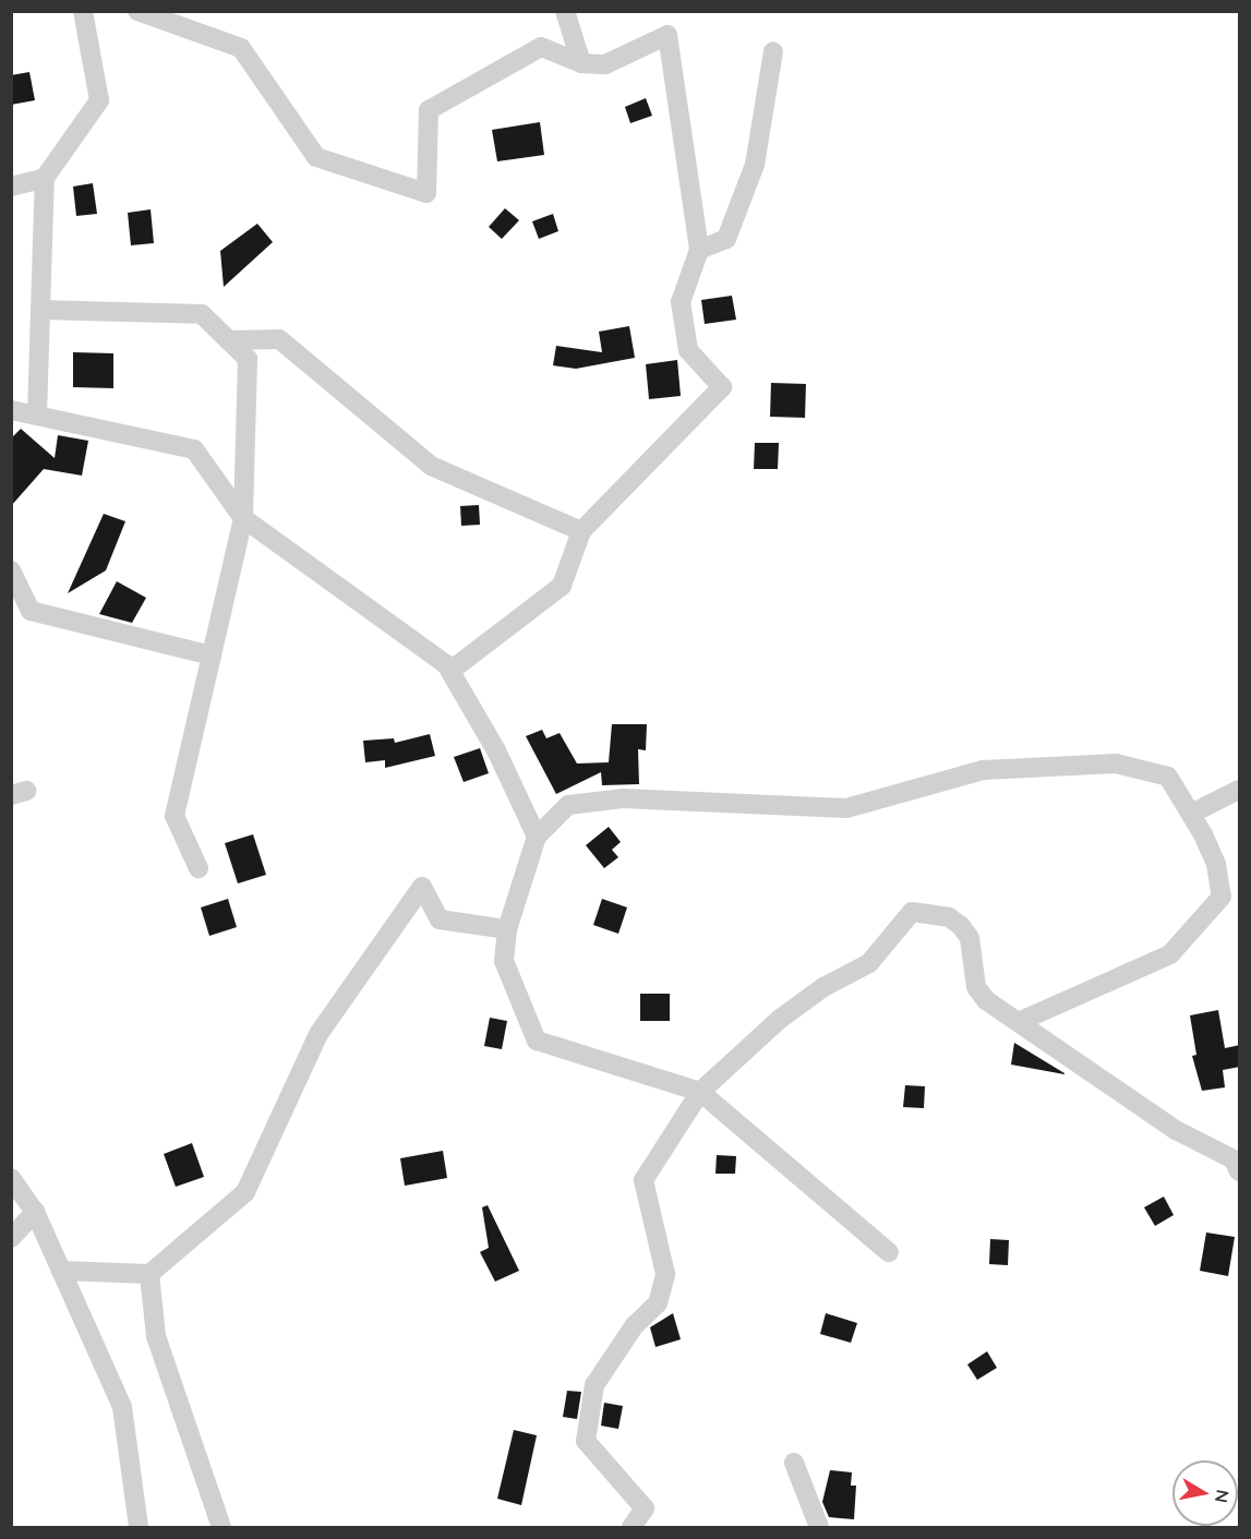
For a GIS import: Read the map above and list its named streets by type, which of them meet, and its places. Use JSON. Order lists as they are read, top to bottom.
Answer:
{
  "north": "right"
}
